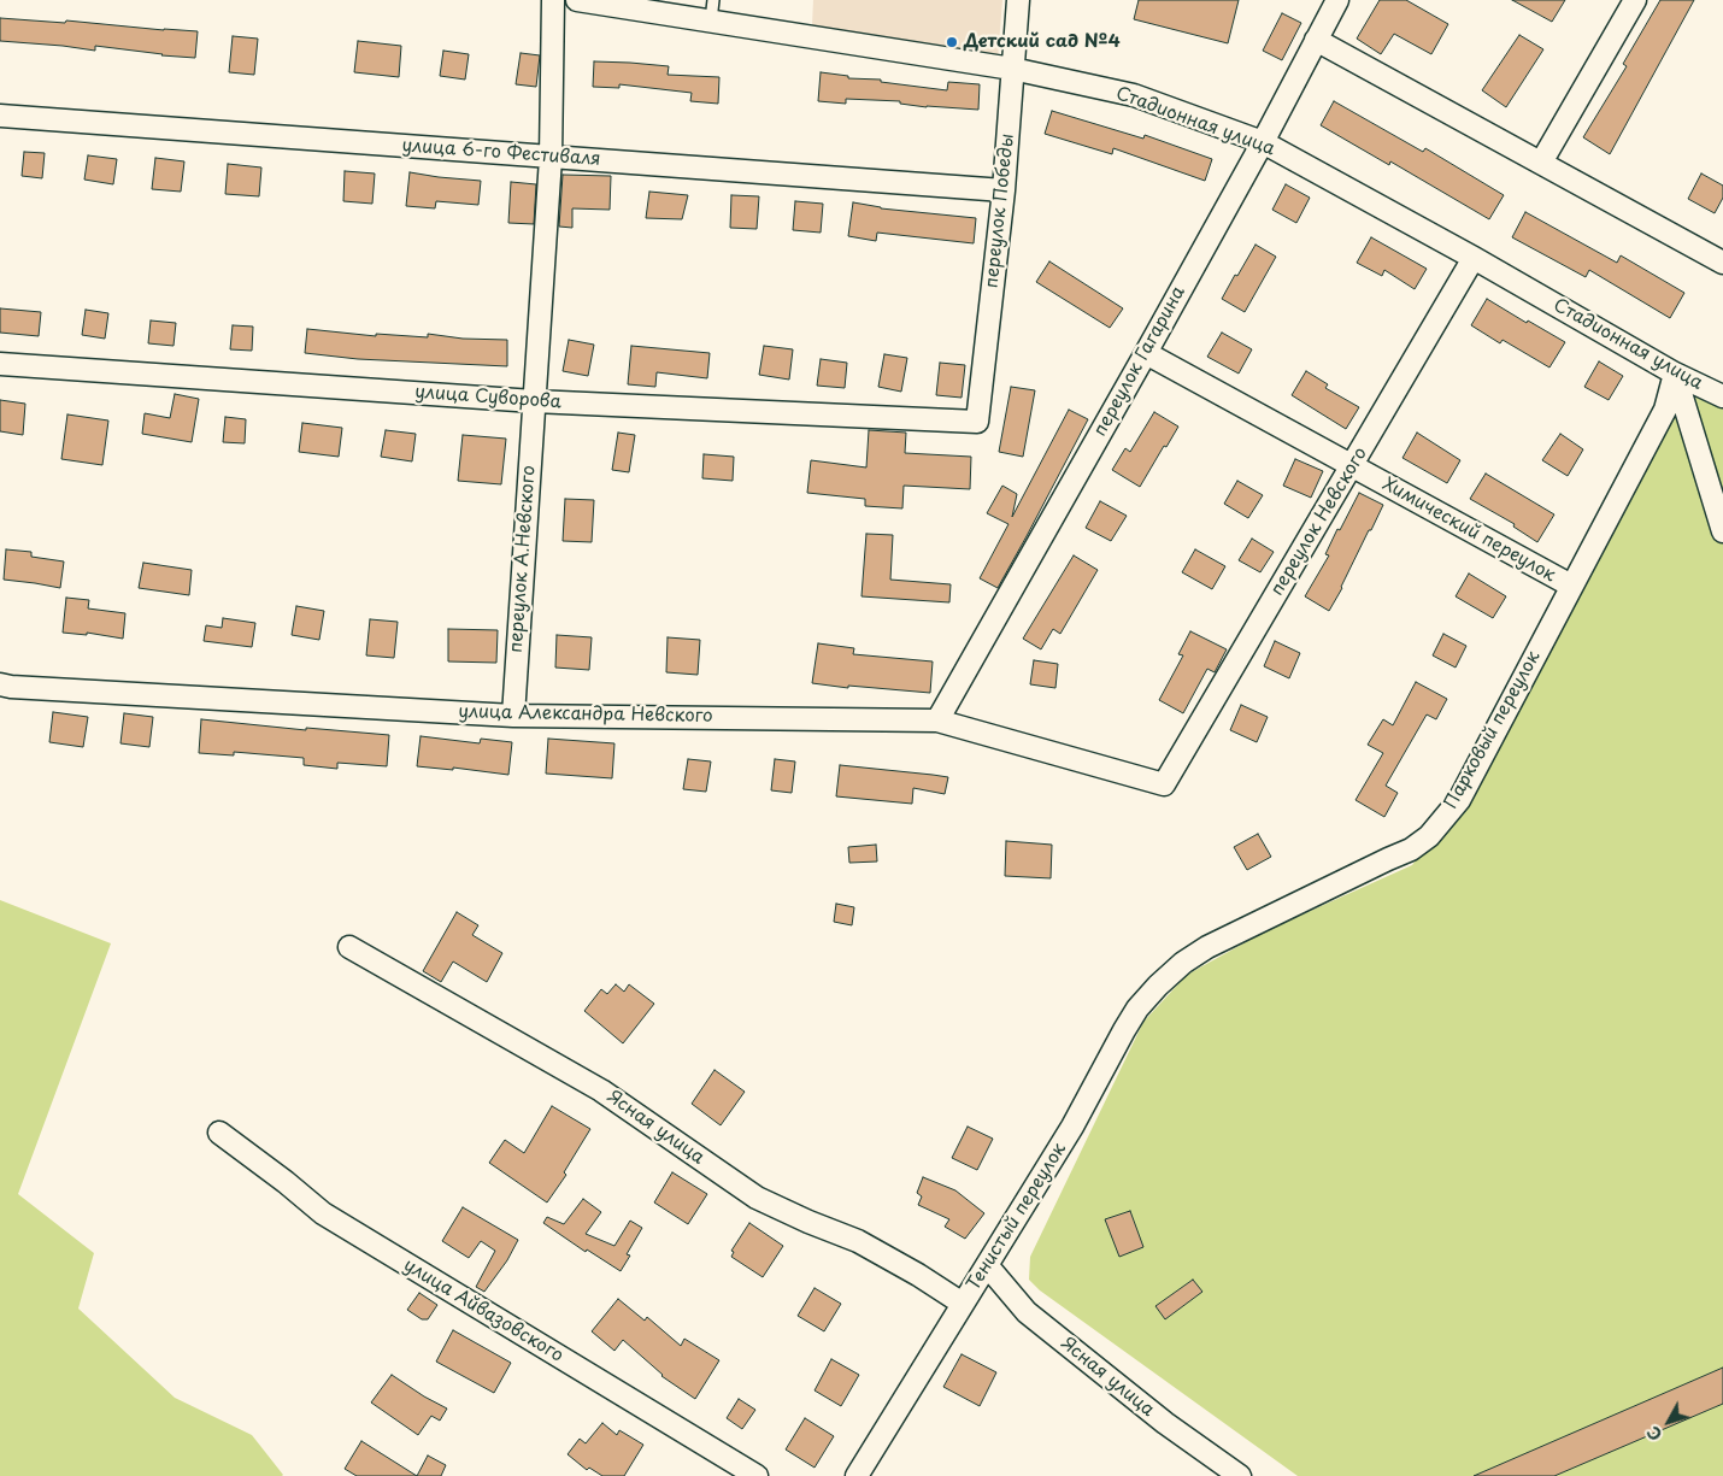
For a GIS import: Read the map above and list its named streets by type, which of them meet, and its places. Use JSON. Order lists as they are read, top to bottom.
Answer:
{
  "streets": {
    "street": [
      "Стадионная улица",
      "улица 6-го Фестиваля",
      "переулок Победы",
      "переулок Гагарина",
      "улица Суворова",
      "переулок Невского",
      "Химический переулок",
      "переулок А.Невского",
      "улица Александра Невского",
      "Парковый переулок",
      "Ясная улица",
      "Тенистый переулок",
      "улица Айвазовского"
    ]
  },
  "crossings": [
    ["Стадионная улица", "переулок Победы"],
    ["Стадионная улица", "переулок Гагарина"],
    ["Стадионная улица", "переулок Невского"],
    ["Стадионная улица", "Парковый переулок"],
    ["улица 6-го Фестиваля", "переулок Победы"],
    ["улица 6-го Фестиваля", "переулок А.Невского"],
    ["переулок Победы", "улица Суворова"],
    ["переулок Гагарина", "Химический переулок"],
    ["переулок Гагарина", "улица Александра Невского"],
    ["улица Суворова", "переулок А.Невского"],
    ["переулок Невского", "Химический переулок"],
    ["переулок Невского", "улица Александра Невского"],
    ["Химический переулок", "Парковый переулок"],
    ["переулок А.Невского", "улица Александра Невского"],
    ["Парковый переулок", "Тенистый переулок"],
    ["Ясная улица", "Тенистый переулок"]
  ],
  "places": ["Детский сад №4"],
  "north": "bottom left"
}
